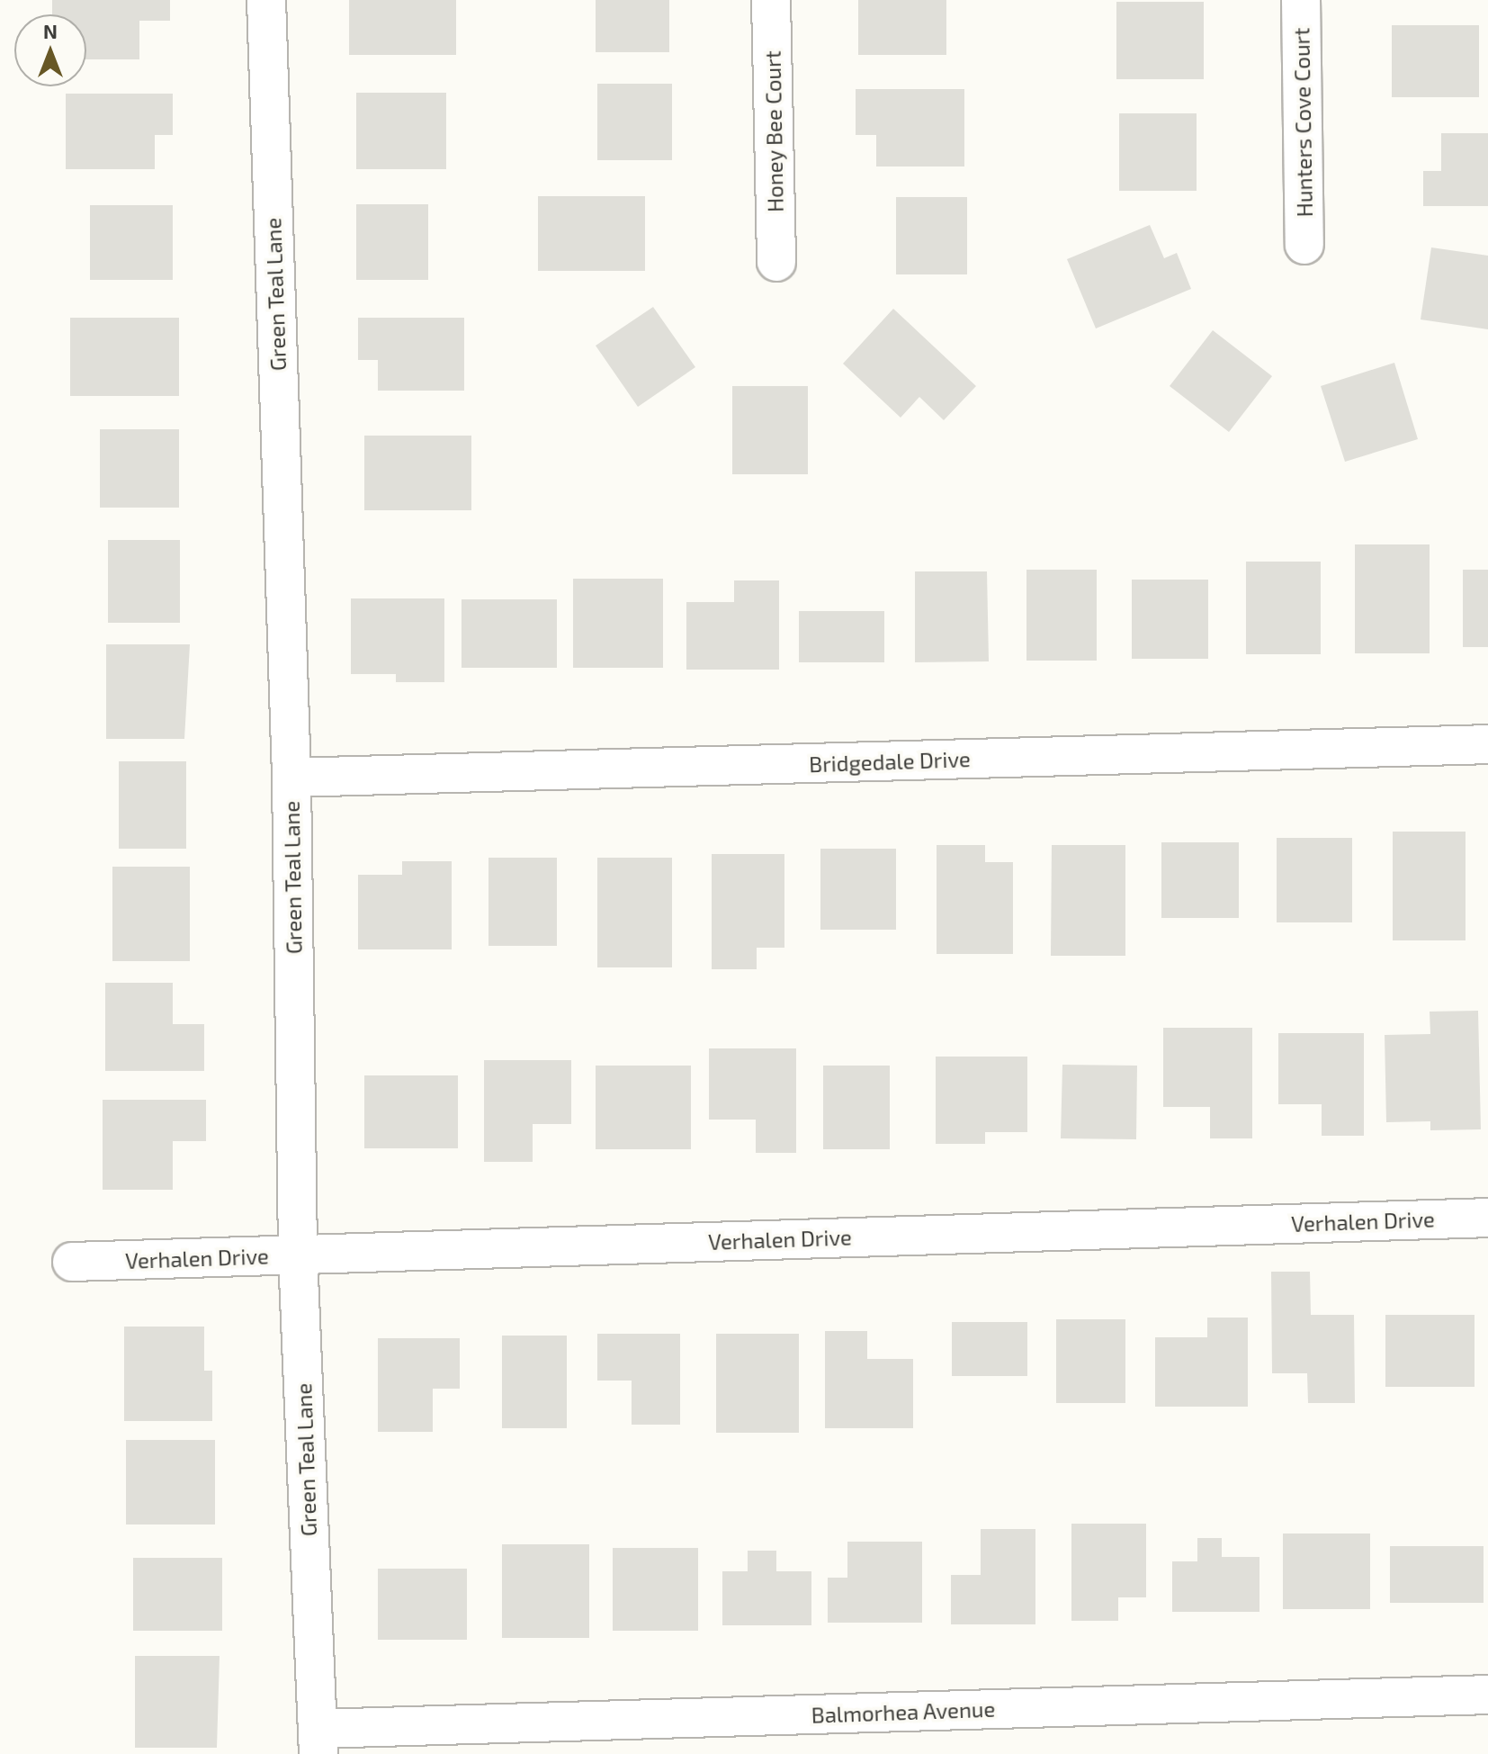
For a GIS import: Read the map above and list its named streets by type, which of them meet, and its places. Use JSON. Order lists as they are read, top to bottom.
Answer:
{
  "streets": {
    "street": [
      "Hunters Cove Court",
      "Honey Bee Court",
      "Green Teal Lane",
      "Bridgedale Drive",
      "Verhalen Drive",
      "Balmorhea Avenue"
    ]
  },
  "crossings": [
    ["Green Teal Lane", "Bridgedale Drive"],
    ["Green Teal Lane", "Verhalen Drive"],
    ["Green Teal Lane", "Balmorhea Avenue"]
  ],
  "north": "top"
}
